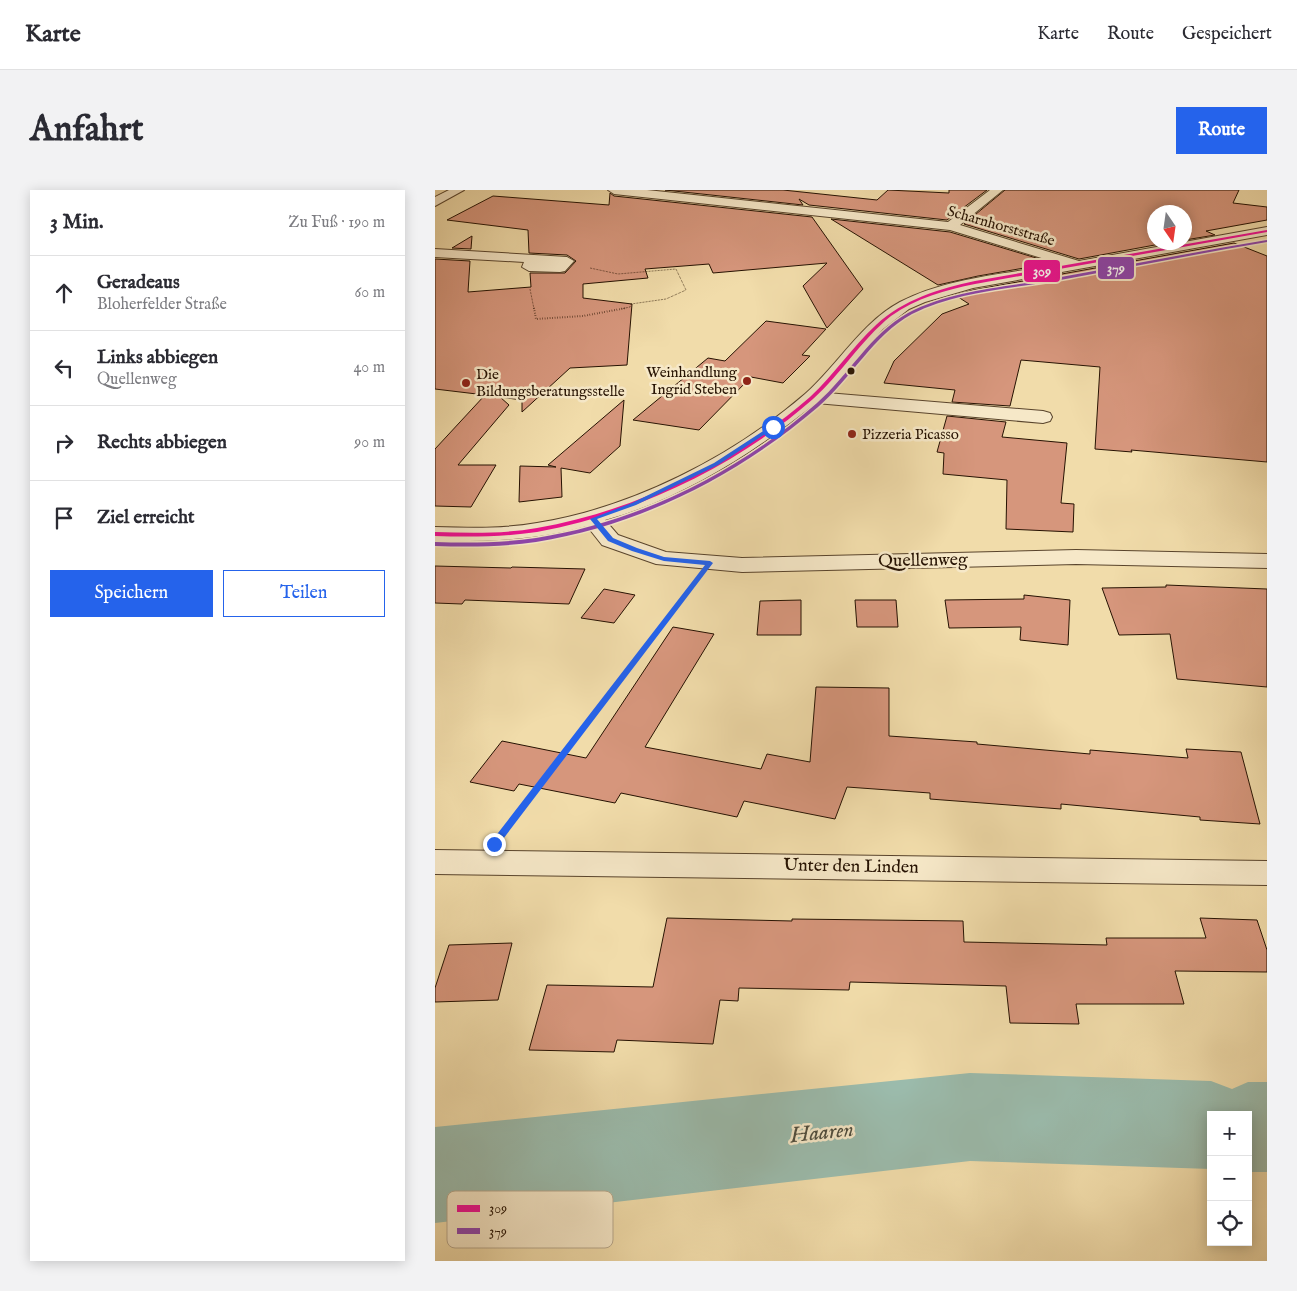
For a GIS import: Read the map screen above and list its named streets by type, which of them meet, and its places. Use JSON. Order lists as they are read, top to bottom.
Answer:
{
  "streets": {
    "street": ["Scharnhorststraße", "Quellenweg", "Unter den Linden"]
  },
  "water": ["Haaren"],
  "places": ["Weinhandlung Ingrid Steben", "Die Bildungsberatungsstelle", "Pizzeria Picasso"],
  "lines": ["transit line 309", "transit line 379"],
  "legend": ["309", "379"],
  "north": "bottom",
  "page": {
    "header": "Karte",
    "nav": ["Karte", "Route", "Gespeichert"],
    "buttons": [
      "Route",
      ["Speichern", "Teilen"]
    ],
    "title": "Anfahrt",
    "heading": ["3 Min.", "Zu Fuß · 190 m"],
    "list": [
      ["Geradeaus", "Bloherfelder Straße", "60 m"],
      ["Links abbiegen", "Quellenweg", "40 m"],
      ["Rechts abbiegen", "90 m"],
      "Ziel erreicht"
    ],
    "map_buttons": ["+", "−"]
  }
}
